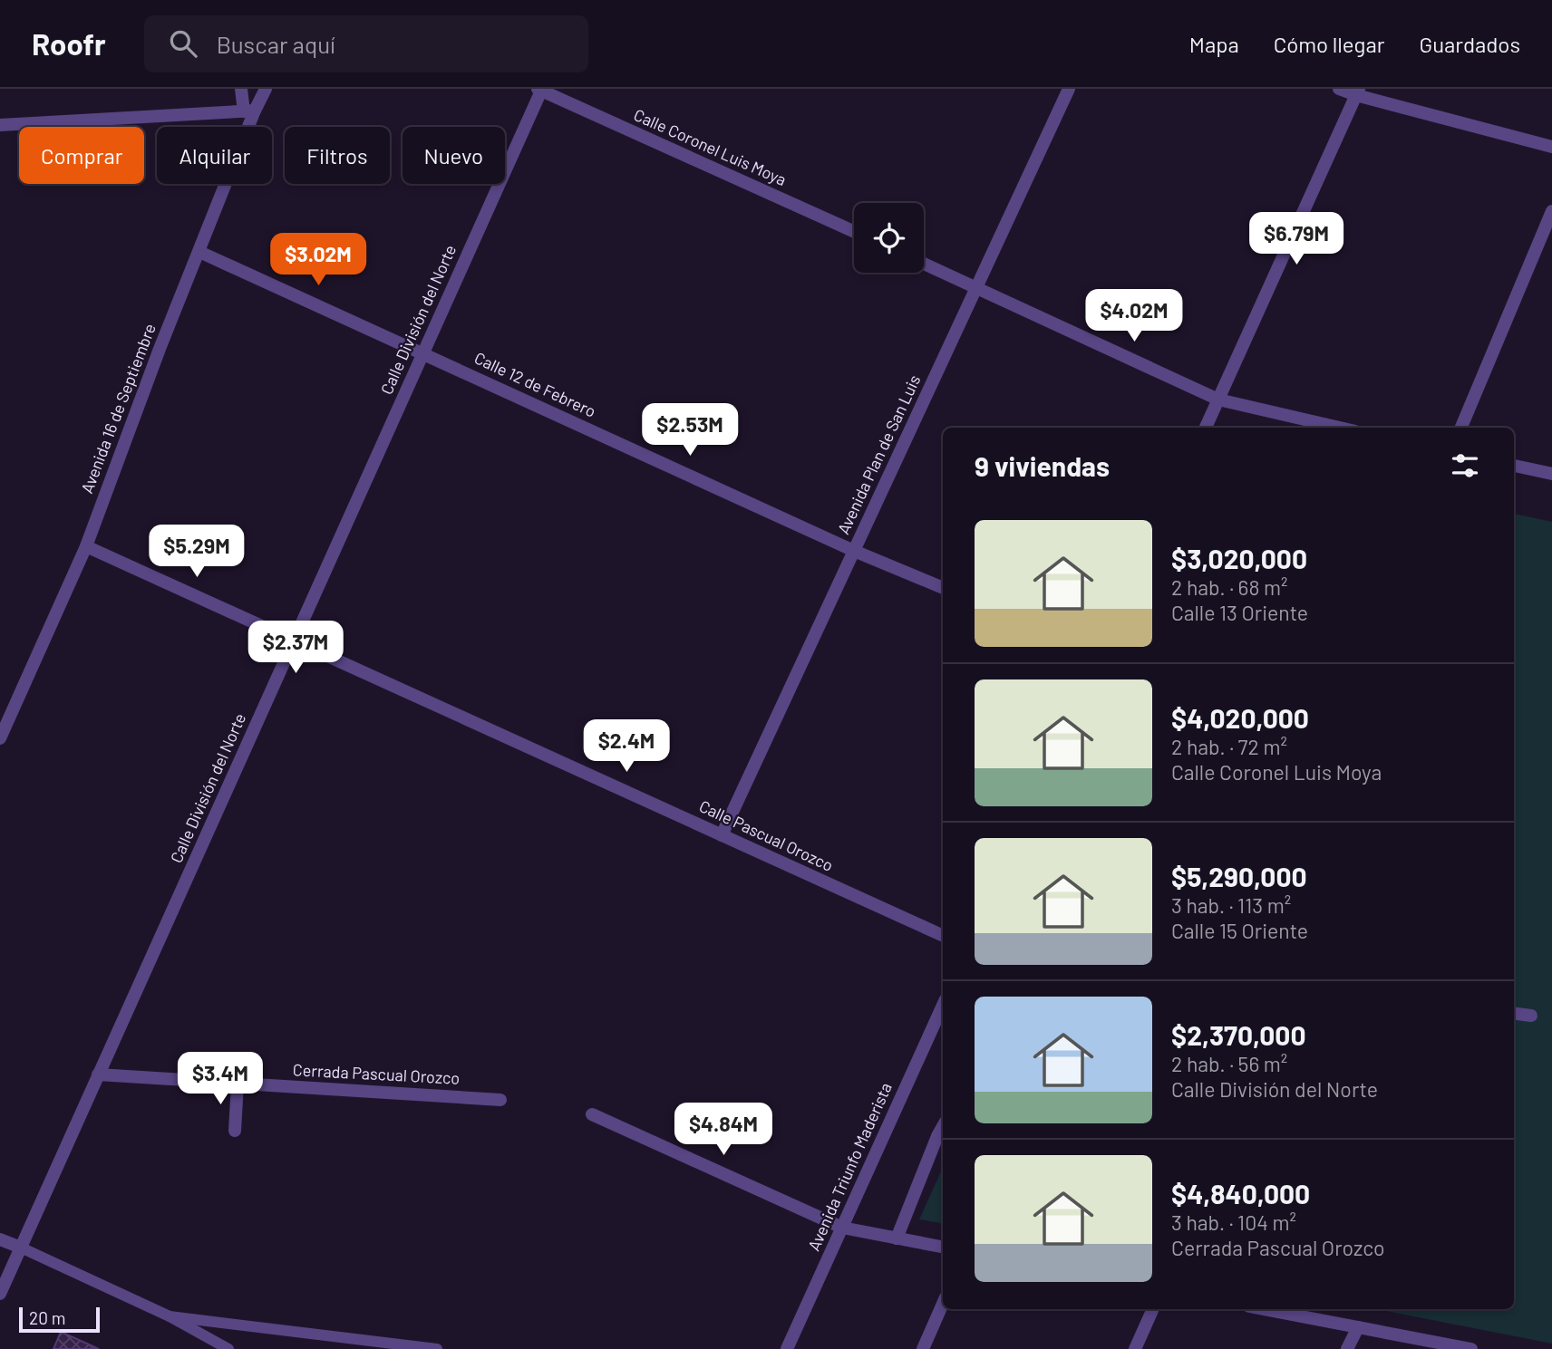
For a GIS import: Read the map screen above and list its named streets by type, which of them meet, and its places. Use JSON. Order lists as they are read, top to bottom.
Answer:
{
  "streets": {
    "street": [
      "Calle Coronel Luis Moya",
      "Calle División del Norte",
      "Calle 12 de Febrero",
      "Avenida 16 de Septiembre",
      "Avenida Plan de San Luis",
      "Calle Pascual Orozco",
      "Cerrada Pascual Orozco",
      "Avenida Triunfo Maderista"
    ]
  },
  "crossings": [
    ["Calle Coronel Luis Moya", "Calle División del Norte"],
    ["Calle División del Norte", "Calle 12 de Febrero"],
    ["Calle División del Norte", "Calle Pascual Orozco"],
    ["Calle División del Norte", "Cerrada Pascual Orozco"],
    ["Calle 12 de Febrero", "Avenida 16 de Septiembre"],
    ["Calle 12 de Febrero", "Avenida Plan de San Luis"],
    ["Avenida 16 de Septiembre", "Calle Pascual Orozco"],
    ["Avenida Plan de San Luis", "Calle Pascual Orozco"]
  ],
  "scale_bar": "20 m",
  "page": {
    "header": "Roofr",
    "search": "Buscar aquí",
    "nav": ["Mapa", "Cómo llegar", "Guardados"],
    "chip": [
      "Comprar",
      "Alquilar",
      "Filtros",
      "Nuevo"
    ],
    "price": [
      "$6.79M",
      "$3.02M",
      "$4.02M",
      "$2.53M",
      "$5.29M",
      "$2.37M",
      "$2.4M",
      "$3.4M",
      "$4.84M"
    ],
    "heading": "9 viviendas",
    "list": [
      {
        "name": "$3,020,000",
        "note": "2 hab. · 68 m² · Calle 13 Oriente"
      },
      {
        "name": "$4,020,000",
        "note": "2 hab. · 72 m² · Calle Coronel Luis Moya"
      },
      {
        "name": "$5,290,000",
        "note": "3 hab. · 113 m² · Calle 15 Oriente"
      },
      {
        "name": "$2,370,000",
        "note": "2 hab. · 56 m² · Calle División del Norte"
      },
      {
        "name": "$4,840,000",
        "note": "3 hab. · 104 m² · Cerrada Pascual Orozco"
      }
    ],
    "scale": "20 m"
  }
}
